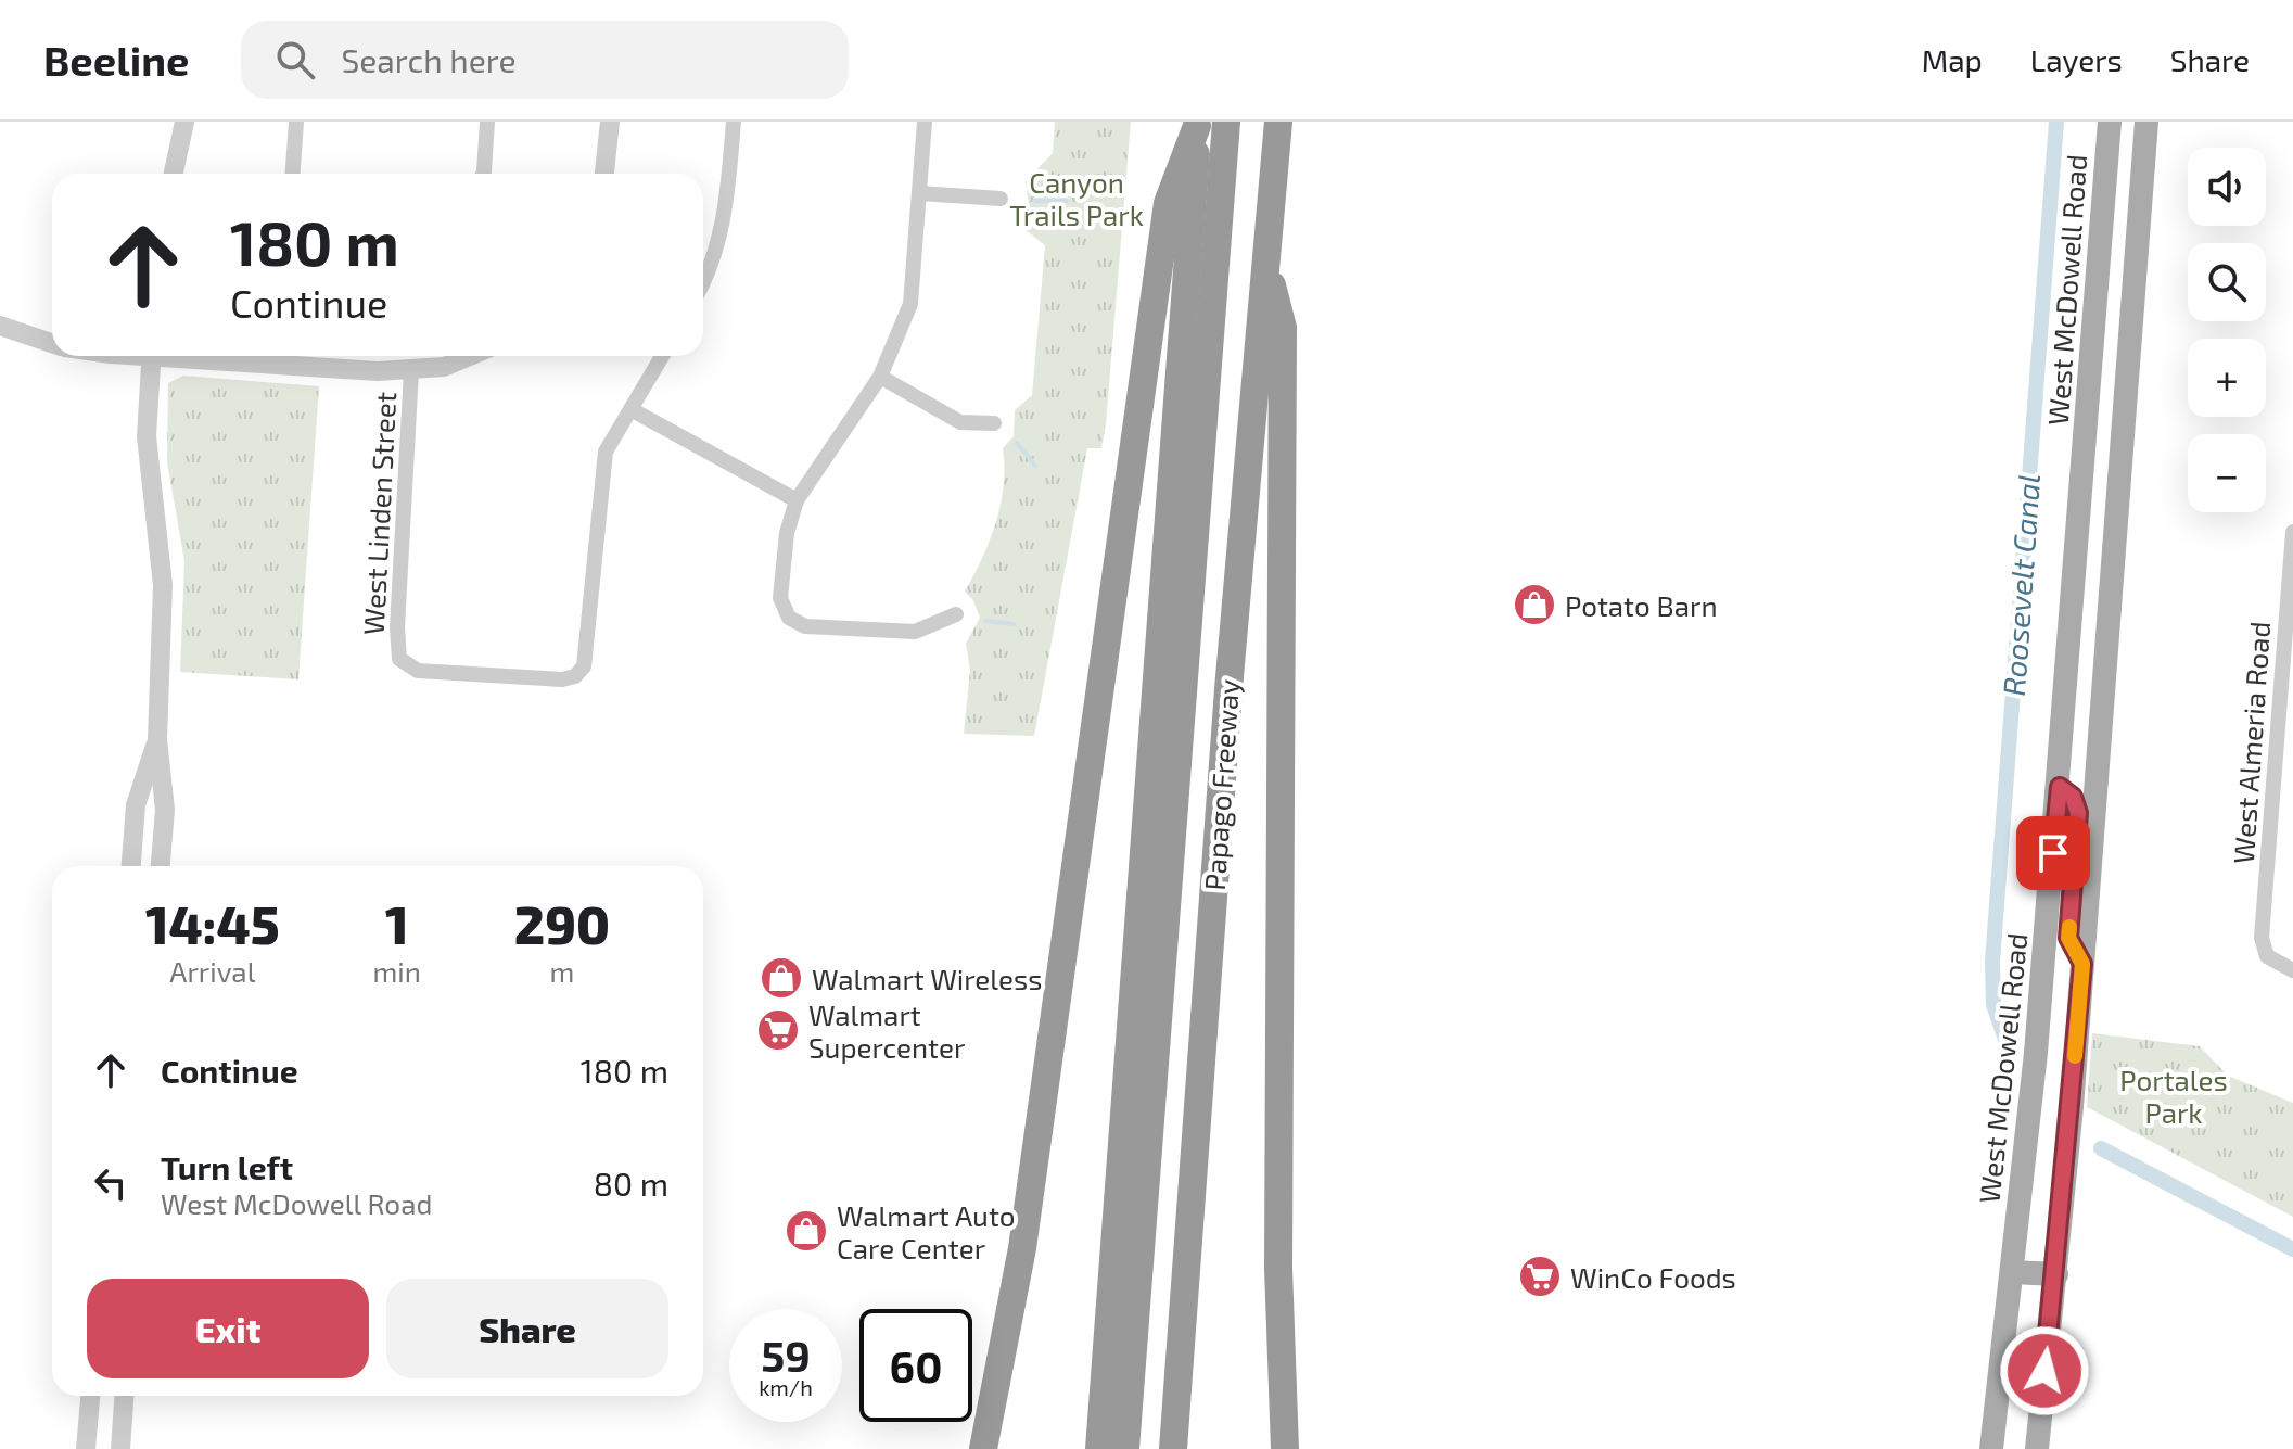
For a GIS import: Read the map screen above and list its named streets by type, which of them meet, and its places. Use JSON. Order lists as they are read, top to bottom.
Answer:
{
  "streets": {
    "highway": ["Papago Freeway"],
    "main road": ["West McDowell Road"],
    "street": ["West Linden Street", "West Almeria Road"]
  },
  "water": ["Roosevelt Canal"],
  "parks": ["Canyon Trails Park", "Portales Park"],
  "places": {
    "shop": ["Potato Barn", "Walmart Wireless", "Walmart Auto Care Center"],
    "supermarket": ["Walmart Supercenter", "WinCo Foods"]
  },
  "page": {
    "header": "Beeline",
    "search": "Search here",
    "nav": ["Map", "Layers", "Share"],
    "map_buttons": ["+", "−"],
    "turn": ["180 m", "Continue"],
    "eta": [
      "14:45",
      "Arrival",
      "1",
      "min",
      "290",
      "m"
    ],
    "list": [
      {
        "name": "Continue",
        "value": "180 m"
      },
      {
        "name": "Turn left",
        "note": "West McDowell Road",
        "value": "80 m"
      }
    ],
    "buttons": ["Exit", "Share"],
    "speed": "59 km/h",
    "limit": "60"
  }
}
